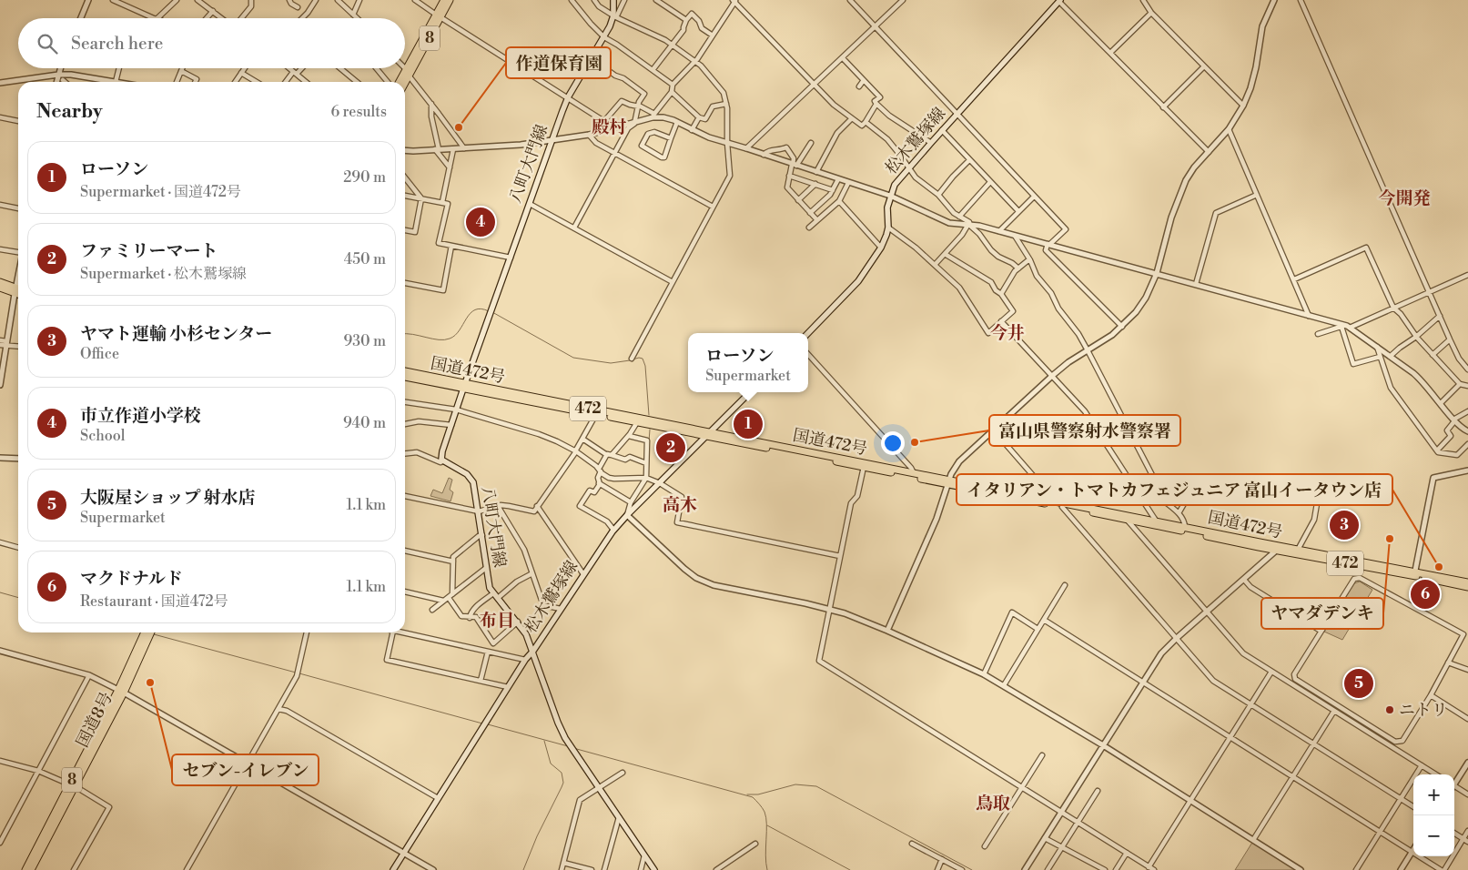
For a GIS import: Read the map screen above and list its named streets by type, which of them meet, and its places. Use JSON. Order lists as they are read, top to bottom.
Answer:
{
  "streets": {
    "highway": [
      "8",
      "国道472号",
      "472",
      "国道8号"
    ],
    "main road": ["松木鷲塚線", "八町大門線"]
  },
  "crossings": [
    ["松木鷲塚線", "八町大門線"],
    ["松木鷲塚線", "国道472号"],
    ["八町大門線", "国道472号"]
  ],
  "districts": [
    "殿村",
    "今開発",
    "今井",
    "高木",
    "布目",
    "鳥取"
  ],
  "places": [
    "作道保育園",
    "富山県警察射水警察署",
    "ヤマダデンキ",
    "イタリアン・トマトカフェジュニア 富山イータウン店",
    "セブン-イレブン",
    "ニトリ"
  ],
  "page": {
    "search": "Search here",
    "heading": ["Nearby", "6 results"],
    "list": [
      {
        "mark": "1",
        "name": "ローソン",
        "note": "Supermarket · 国道472号",
        "value": "290 m"
      },
      {
        "mark": "2",
        "name": "ファミリーマート",
        "note": "Supermarket · 松木鷲塚線",
        "value": "450 m"
      },
      {
        "mark": "3",
        "name": "ヤマト運輸 小杉センター",
        "note": "Office",
        "value": "930 m"
      },
      {
        "mark": "4",
        "name": "市立作道小学校",
        "note": "School",
        "value": "940 m"
      },
      {
        "mark": "5",
        "name": "大阪屋ショップ 射水店",
        "note": "Supermarket",
        "value": "1.1 km"
      },
      {
        "mark": "6",
        "name": "マクドナルド",
        "note": "Restaurant · 国道472号",
        "value": "1.1 km"
      }
    ],
    "pins": [
      "4",
      "1",
      "2",
      "3",
      "6",
      "5"
    ],
    "popup": ["ローソン", "Supermarket"],
    "map_buttons": ["+", "−"]
  }
}
